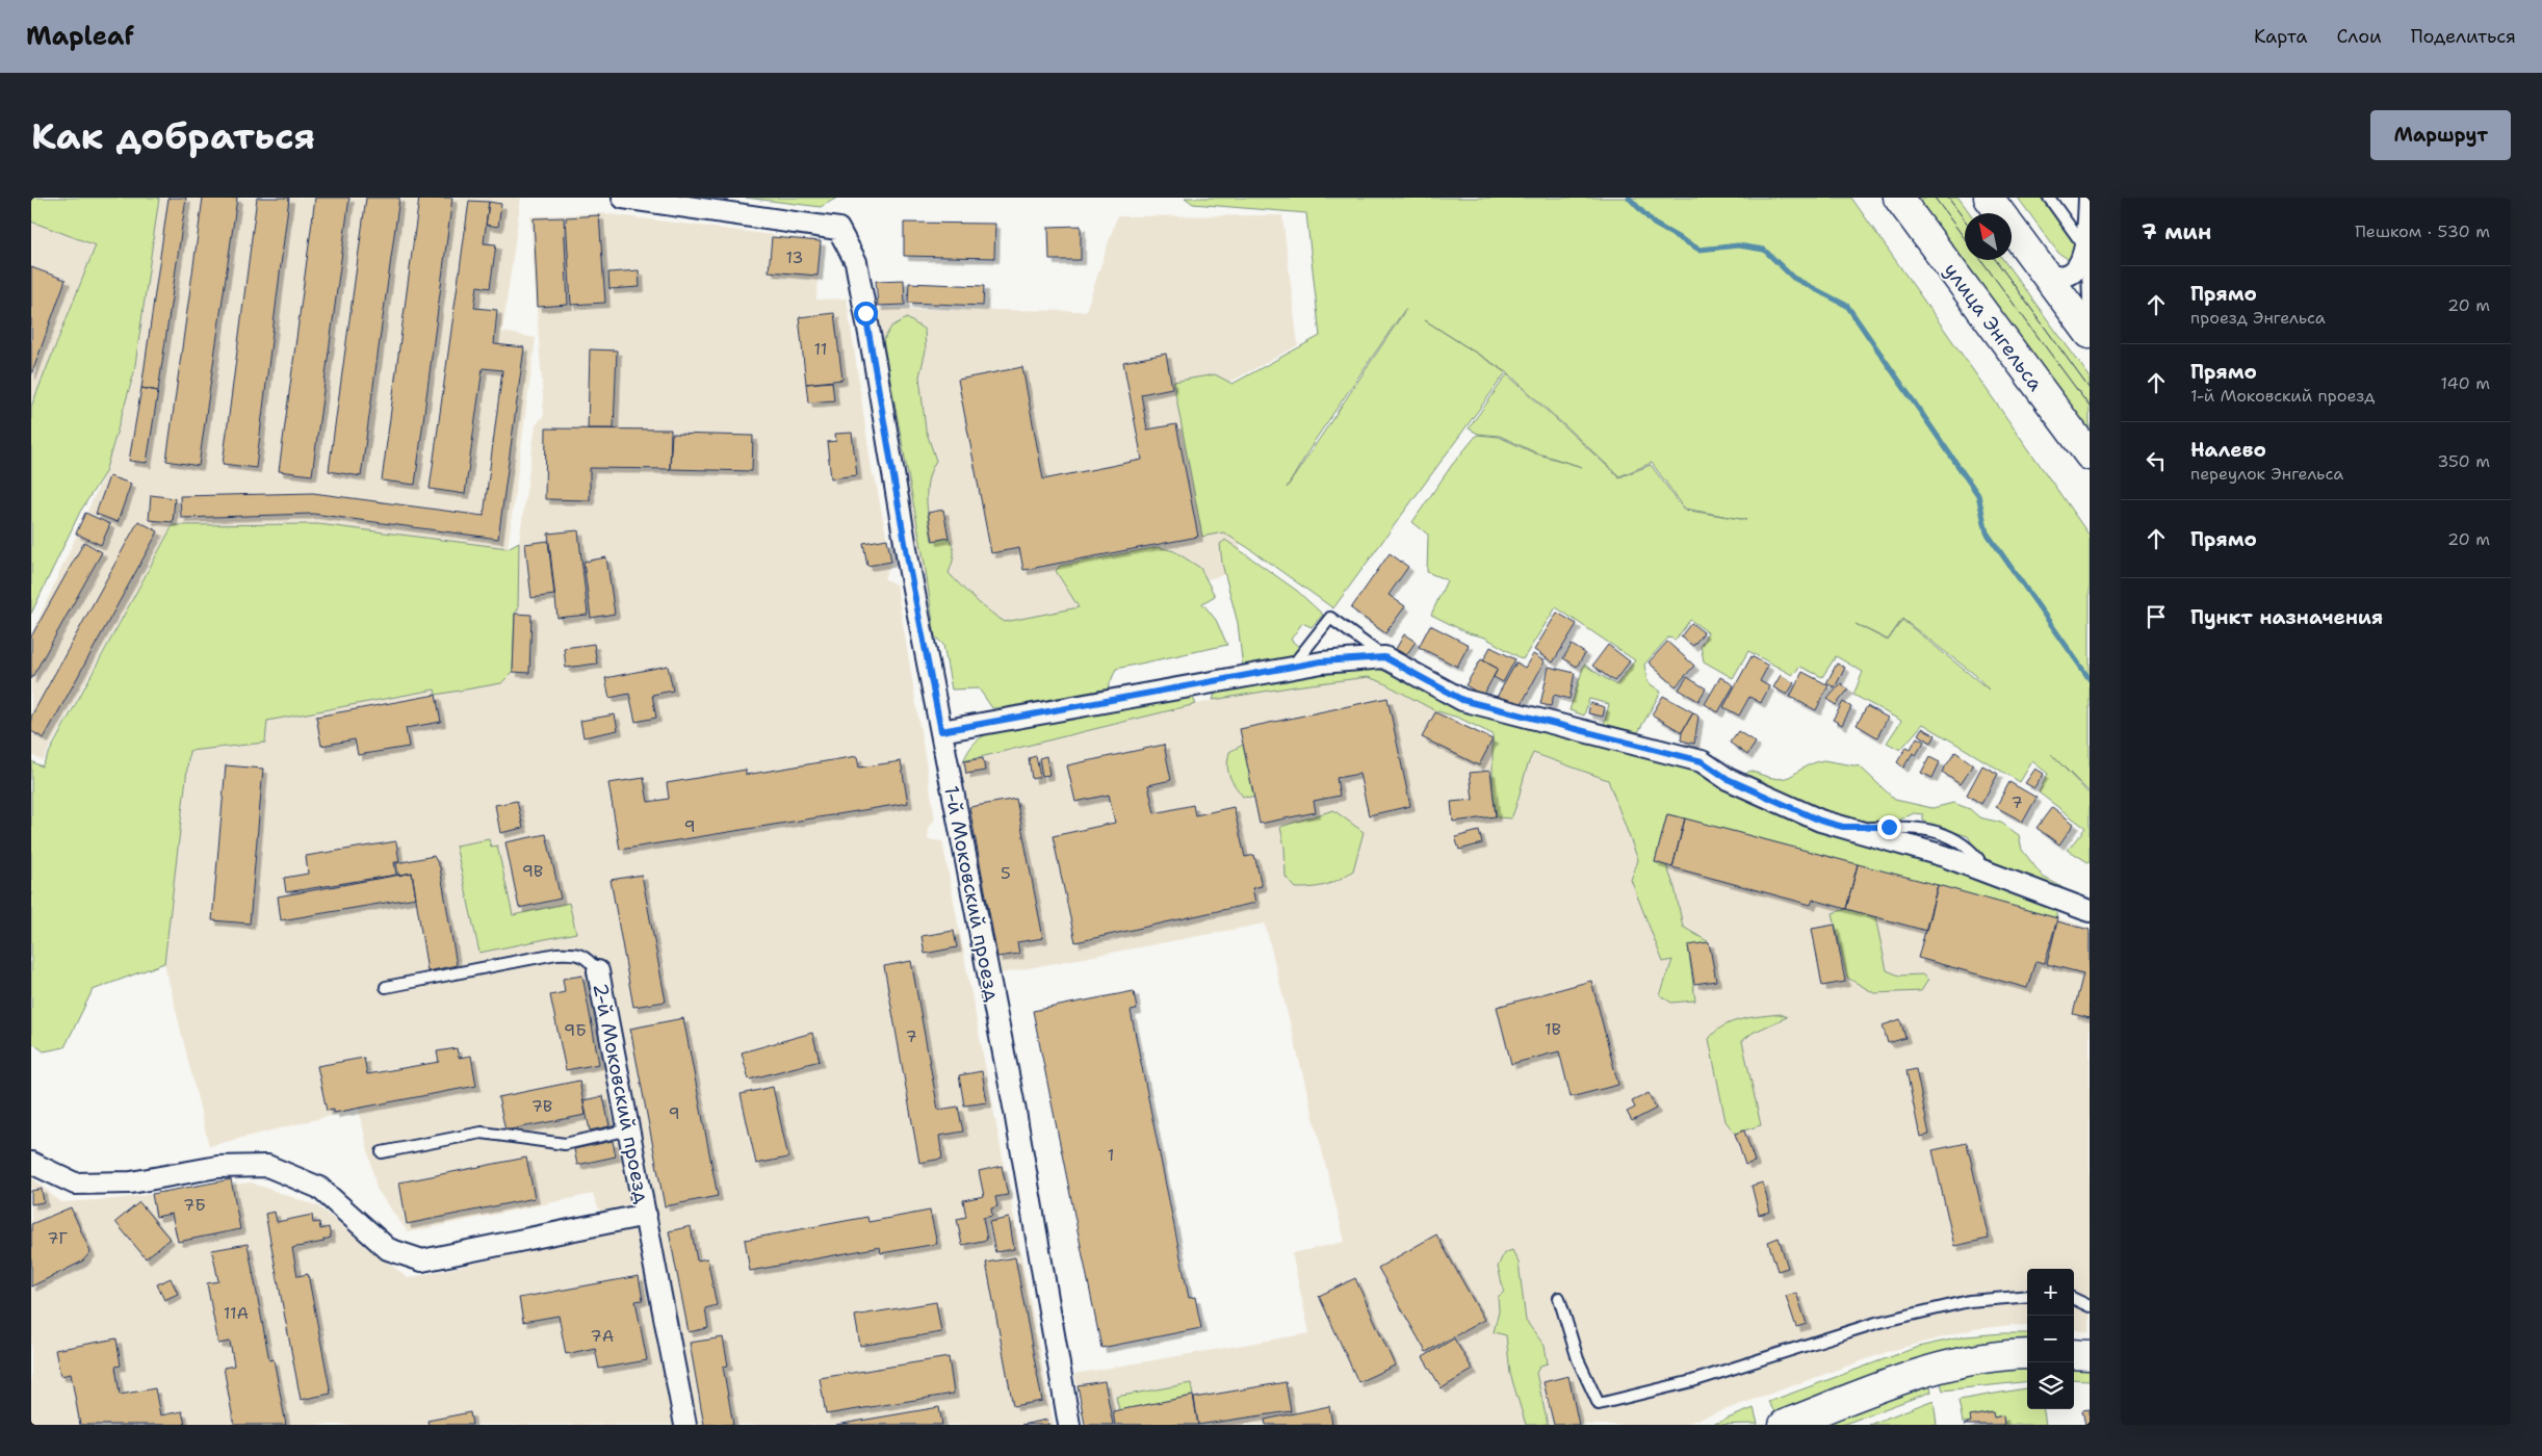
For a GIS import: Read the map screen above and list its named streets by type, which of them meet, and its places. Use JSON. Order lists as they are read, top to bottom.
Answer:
{
  "streets": {
    "main road": ["улица Энгельса"],
    "street": ["1-й Моковский проезд", "2-й Моковский проезд"]
  },
  "house_numbers": [
    "13",
    "11",
    "7",
    "9",
    "9В",
    "5",
    "1В",
    "9Б",
    "7",
    "7В",
    "9",
    "1",
    "7Б",
    "7Г",
    "11А",
    "7А"
  ],
  "north": "top left",
  "page": {
    "header": "Mapleaf",
    "nav": ["Карта", "Слои", "Поделиться"],
    "buttons": "Маршрут",
    "title": "Как добраться",
    "heading": ["7 мин", "Пешком · 530 m"],
    "list": [
      ["Прямо", "проезд Энгельса", "20 m"],
      ["Прямо", "1-й Моковский проезд", "140 m"],
      ["Налево", "переулок Энгельса", "350 m"],
      ["Прямо", "20 m"],
      "Пункт назначения"
    ],
    "map_buttons": ["+", "−"]
  }
}
